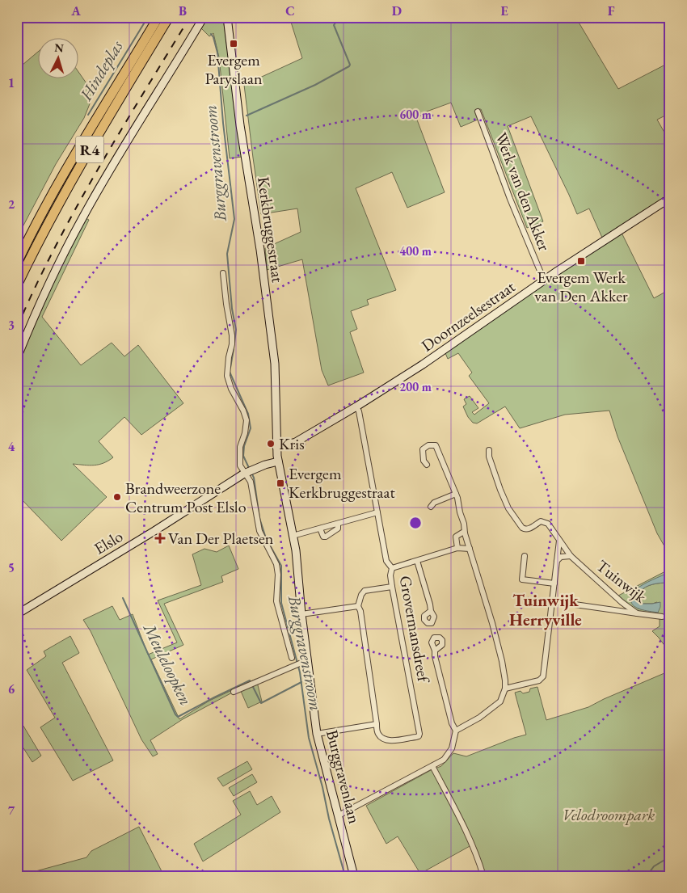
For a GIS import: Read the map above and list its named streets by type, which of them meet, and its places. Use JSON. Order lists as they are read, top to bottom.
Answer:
{
  "streets": {
    "highway": ["R4"],
    "main road": [
      "Kerkbruggestraat",
      "Doornzeelsestraat",
      "Elslo",
      "Burggravenlaan"
    ],
    "street": ["Werk van den Akker", "Tuinwijk", "Grovermansdreef"]
  },
  "crossings": [
    ["Werk van den Akker", "Doornzeelsestraat"],
    ["Kerkbruggestraat", "Doornzeelsestraat"],
    ["Kerkbruggestraat", "Burggravenlaan"],
    ["Doornzeelsestraat", "Grovermansdreef"],
    ["Doornzeelsestraat", "Burggravenlaan"],
    ["Elslo", "Burggravenlaan"]
  ],
  "districts": ["Tuinwijk Herryville"],
  "water": ["Hindeplas", "Burggravenstroom", "Meuleloopken"],
  "parks": ["Velodroompark"],
  "places": {
    "transit": ["Evergem Paryslaan", "Evergem Werk van Den Akker", "Evergem Kerkbruggestraat"],
    "other": ["Kris", "Brandweerzone Centrum Post Elslo"],
    "health": ["Van Der Plaetsen"]
  },
  "north": "top",
  "grid": {
    "columns": [
      "A",
      "B",
      "C",
      "D",
      "E",
      "F"
    ],
    "rows": [
      "1",
      "2",
      "3",
      "4",
      "5",
      "6",
      "7"
    ]
  },
  "rings": ["600 m", "400 m", "200 m"]
}
